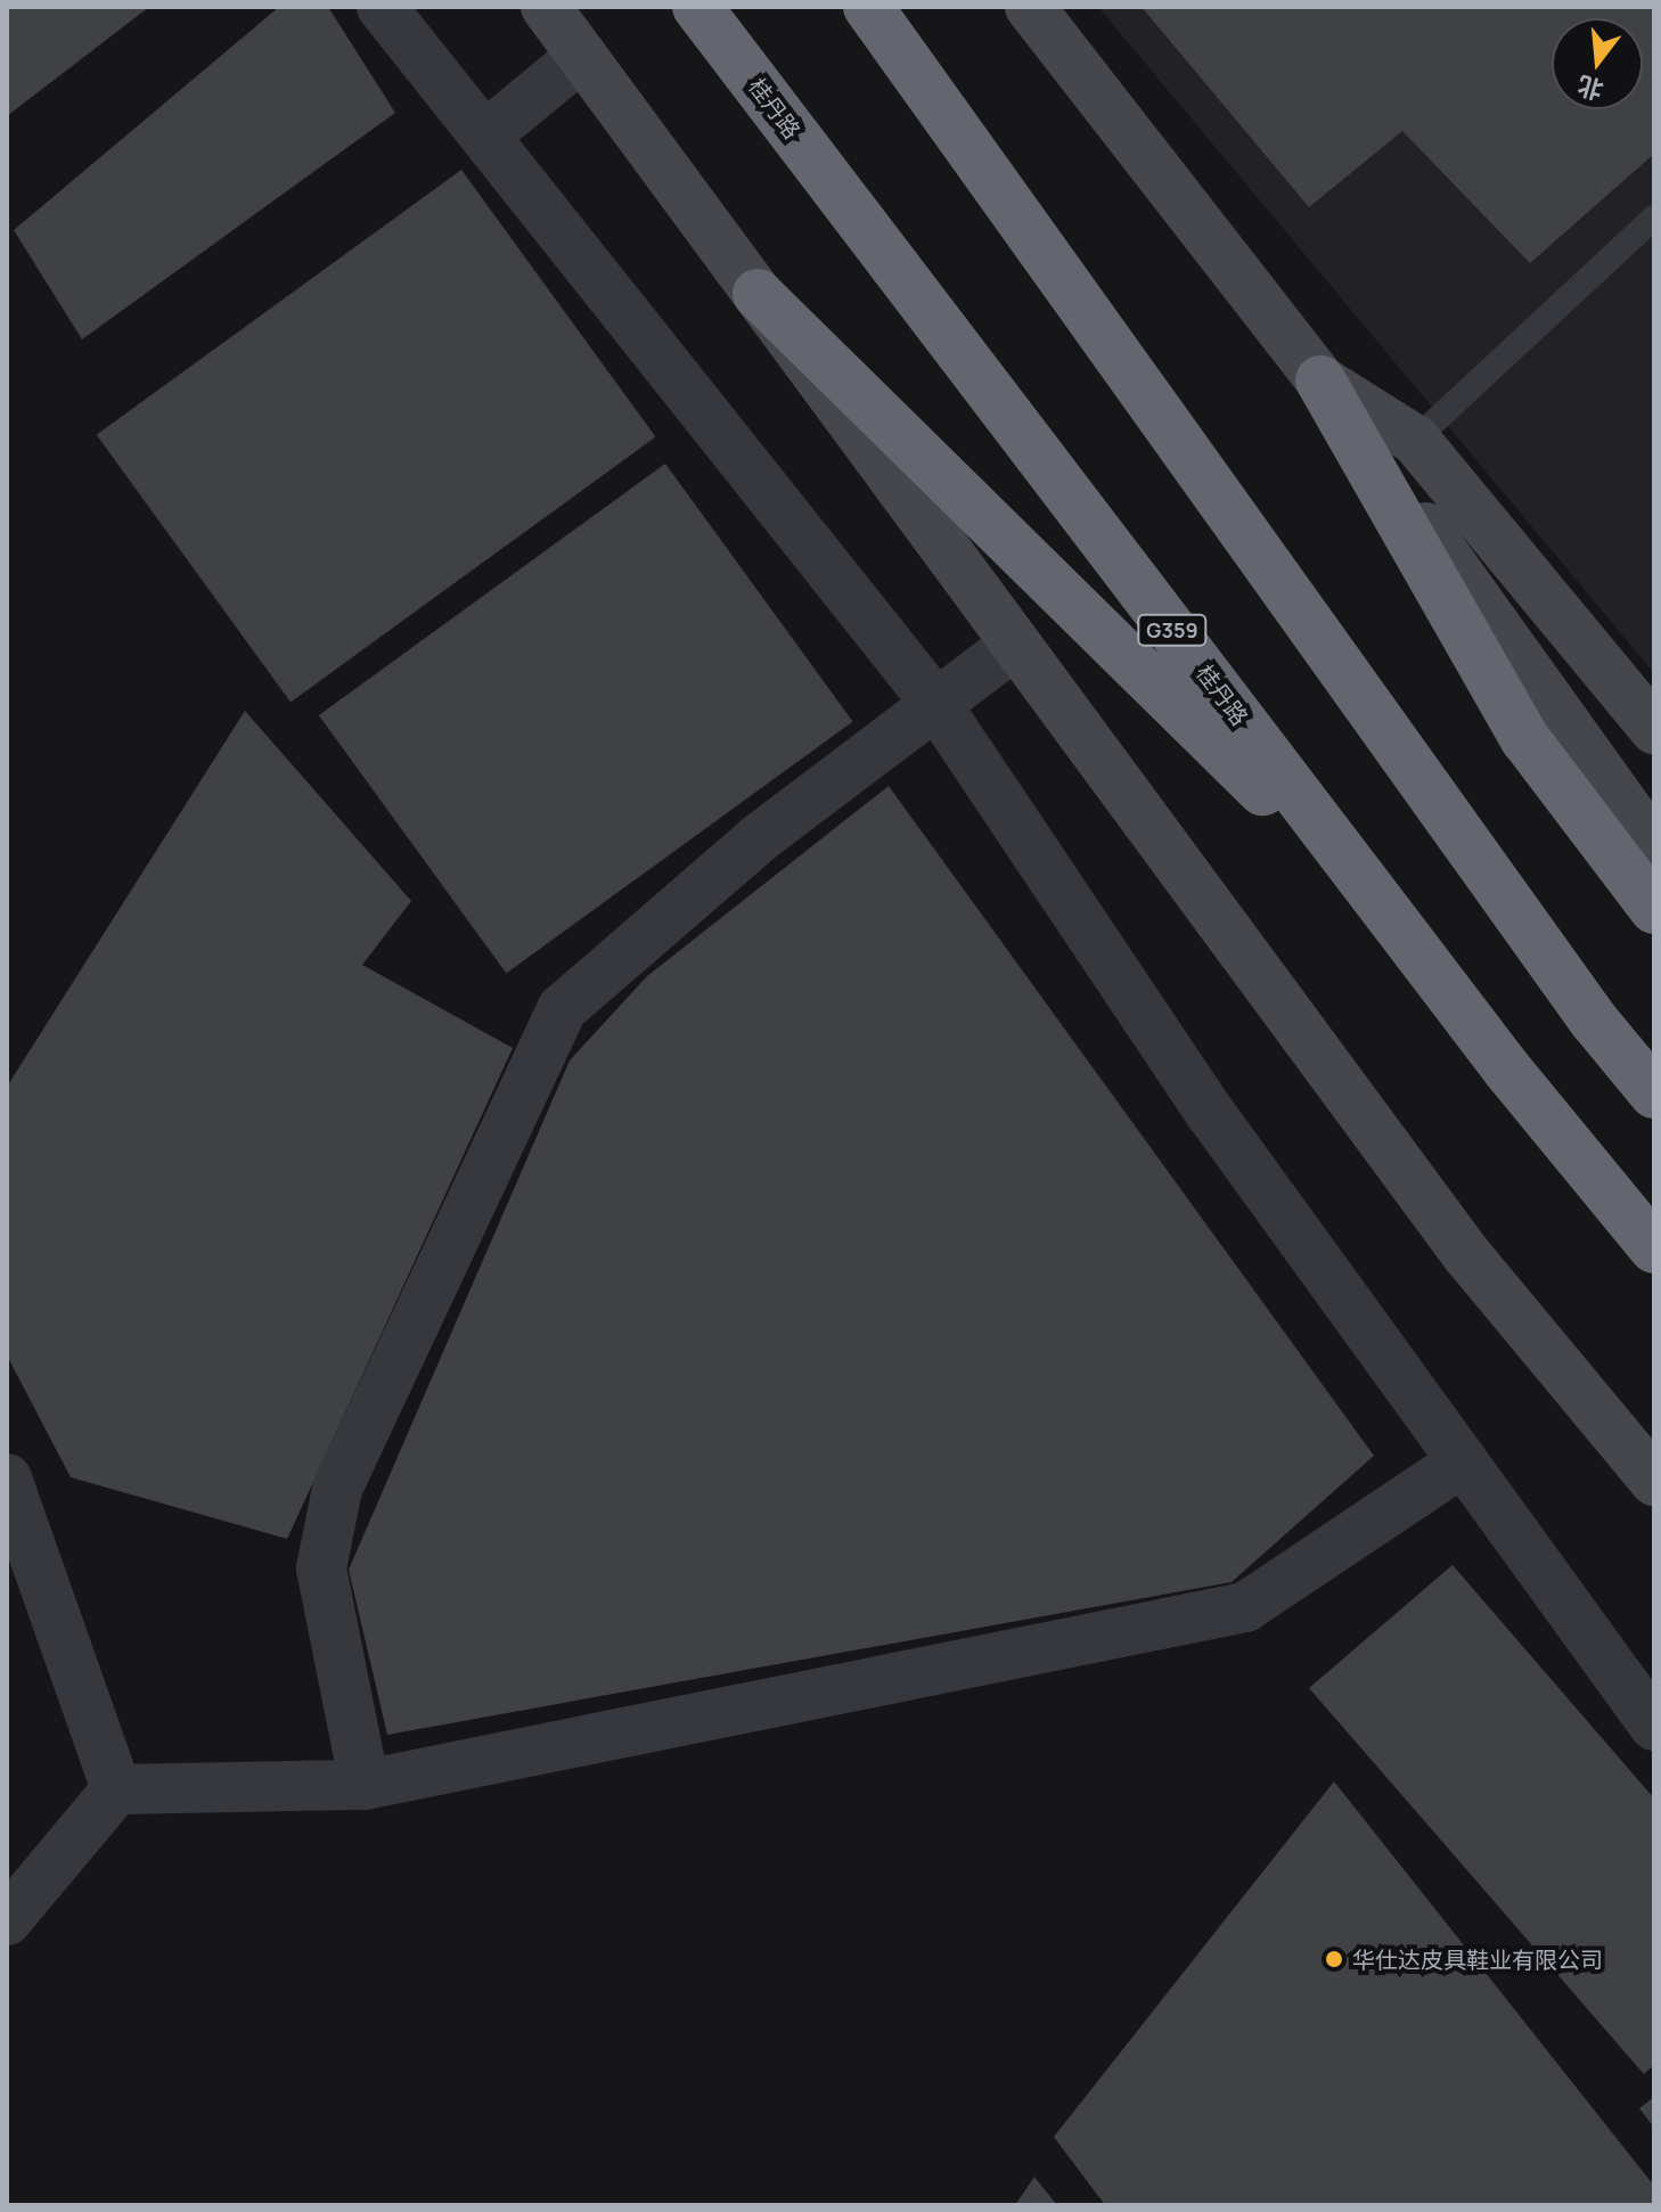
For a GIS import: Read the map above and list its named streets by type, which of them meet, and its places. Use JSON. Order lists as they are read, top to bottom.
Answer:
{
  "streets": {
    "highway": ["桂丹路", "G359"]
  },
  "places": ["华仕达皮具鞋业有限公司"],
  "north": "bottom"
}
